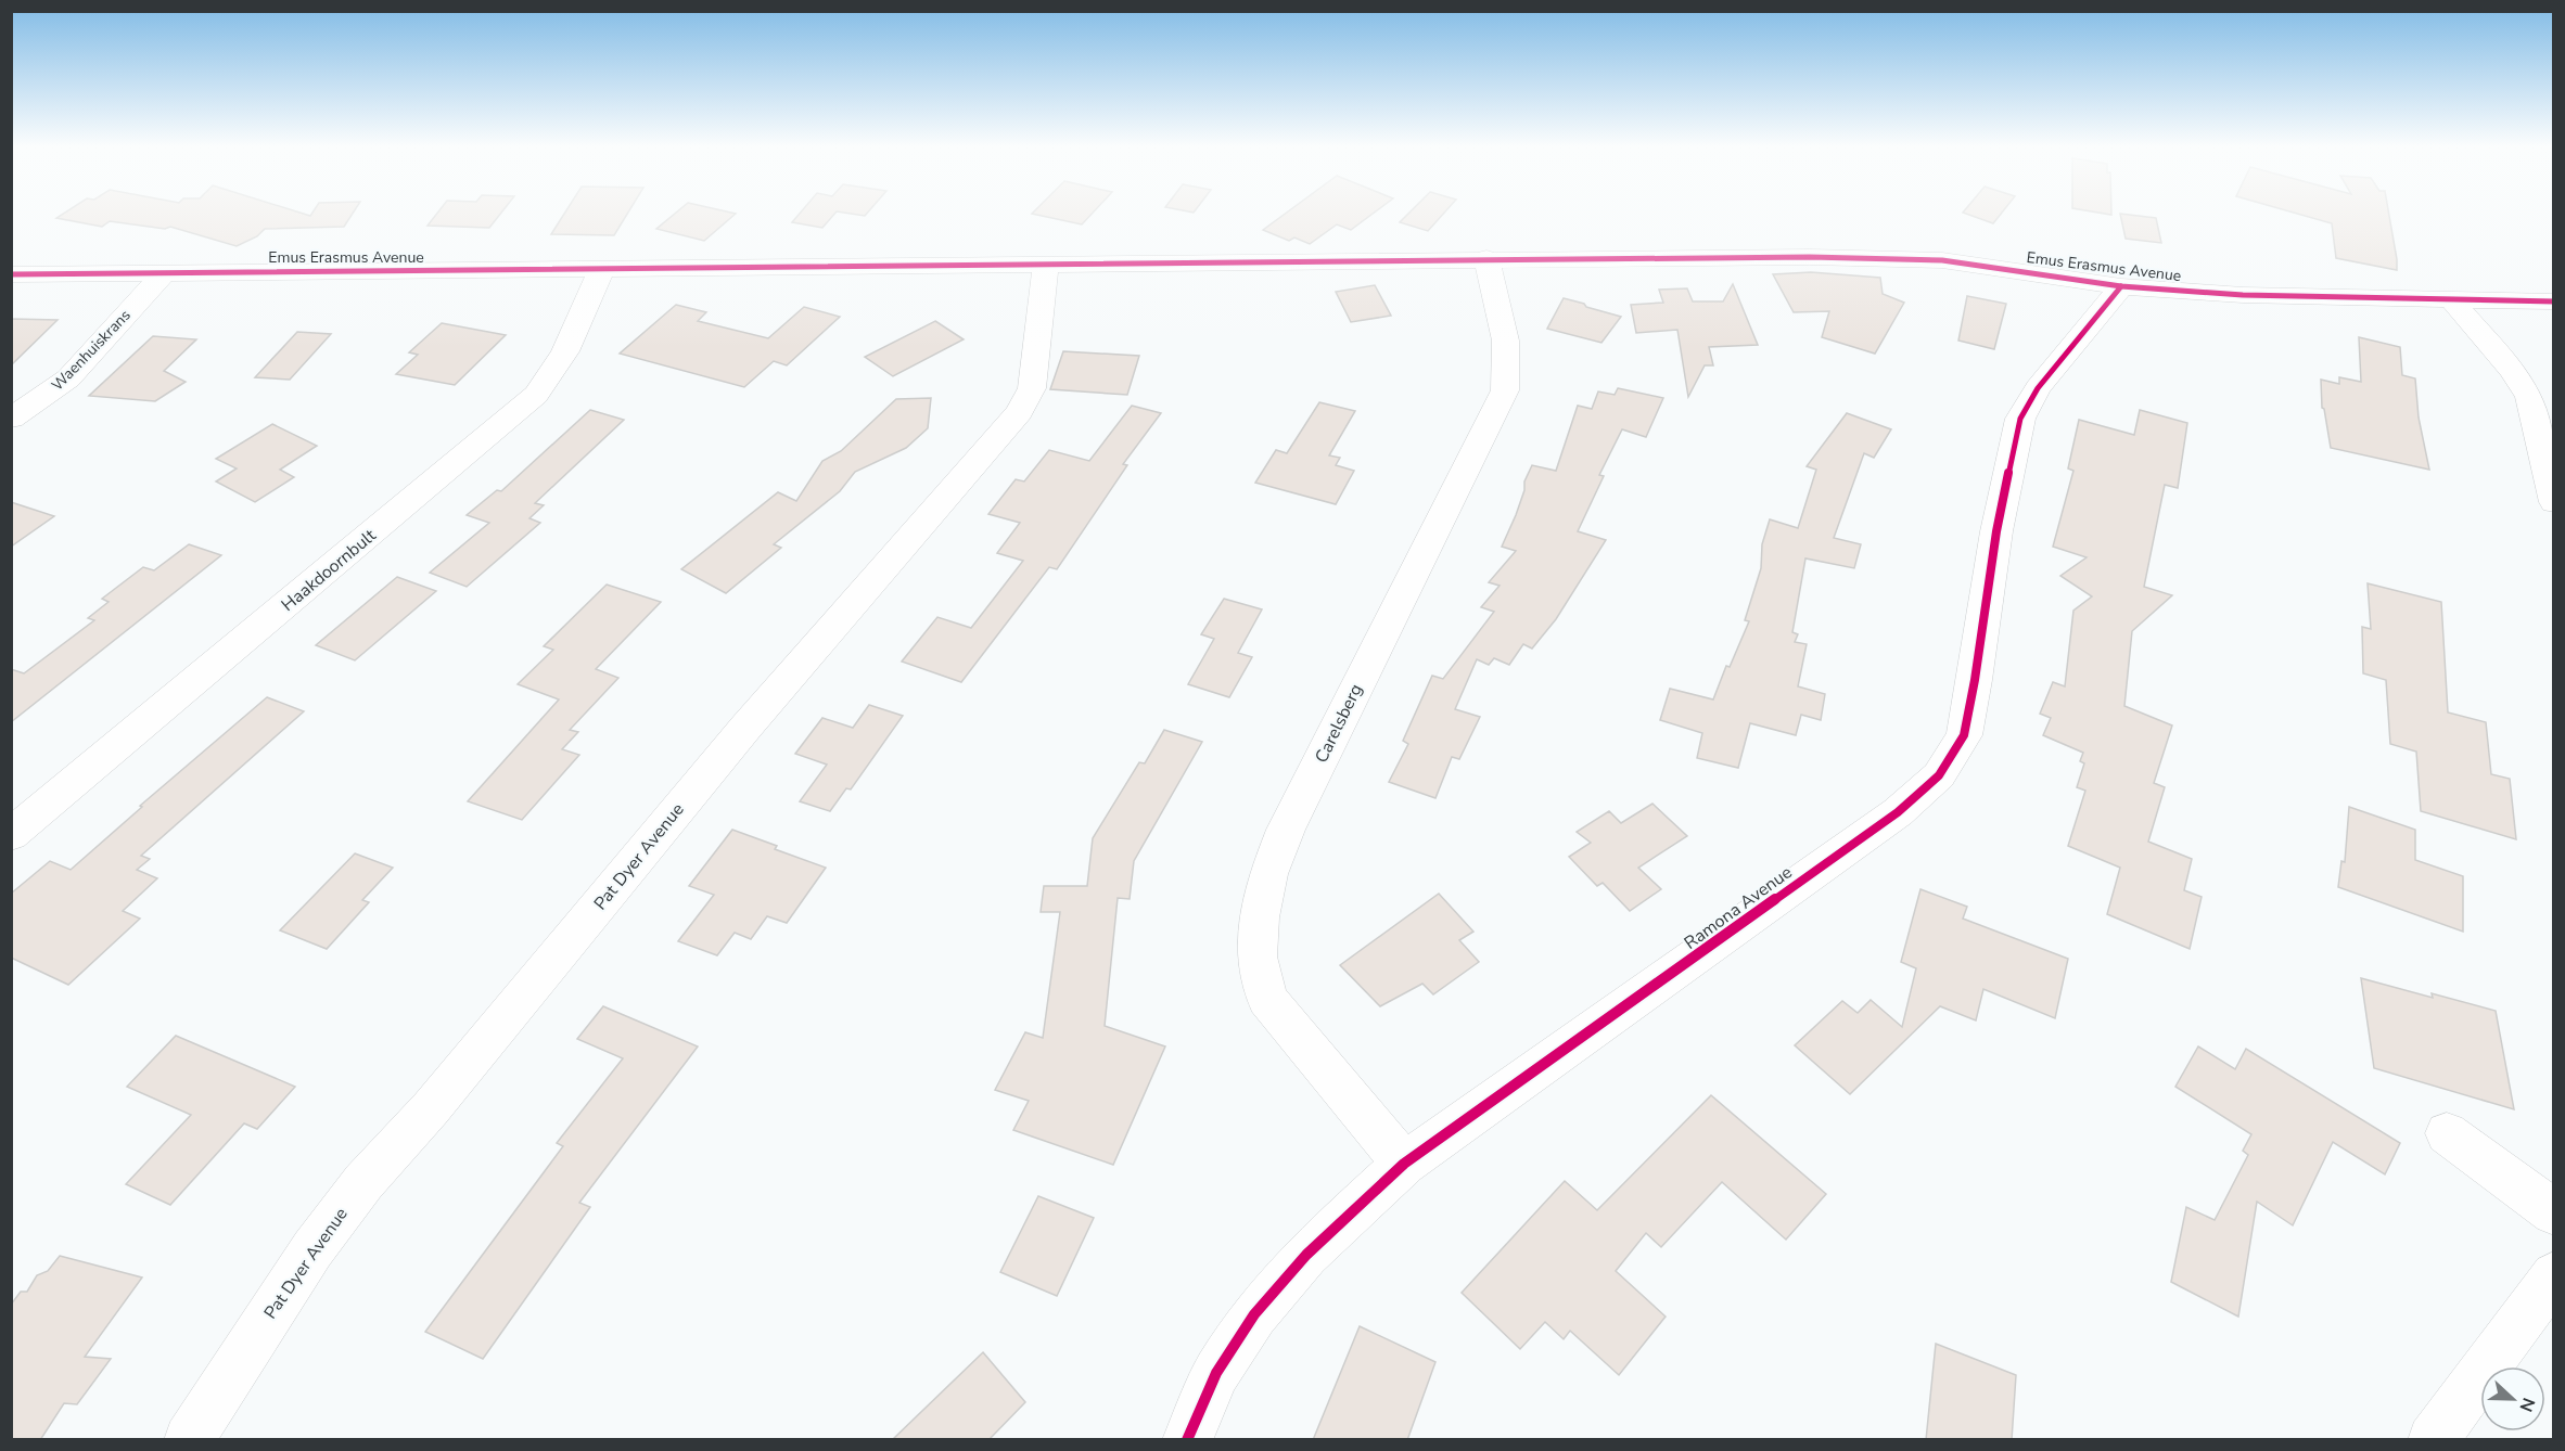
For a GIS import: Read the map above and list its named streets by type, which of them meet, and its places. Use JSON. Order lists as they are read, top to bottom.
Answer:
{
  "streets": {
    "street": [
      "Emus Erasmus Avenue",
      "Waenhuiskrans",
      "Haakdoornbult",
      "Carelsberg",
      "Pat Dyer Avenue",
      "Ramona Avenue"
    ]
  },
  "crossings": [
    ["Emus Erasmus Avenue", "Waenhuiskrans"],
    ["Emus Erasmus Avenue", "Haakdoornbult"],
    ["Emus Erasmus Avenue", "Carelsberg"],
    ["Emus Erasmus Avenue", "Pat Dyer Avenue"],
    ["Emus Erasmus Avenue", "Ramona Avenue"],
    ["Carelsberg", "Ramona Avenue"]
  ],
  "north": "right"
}
